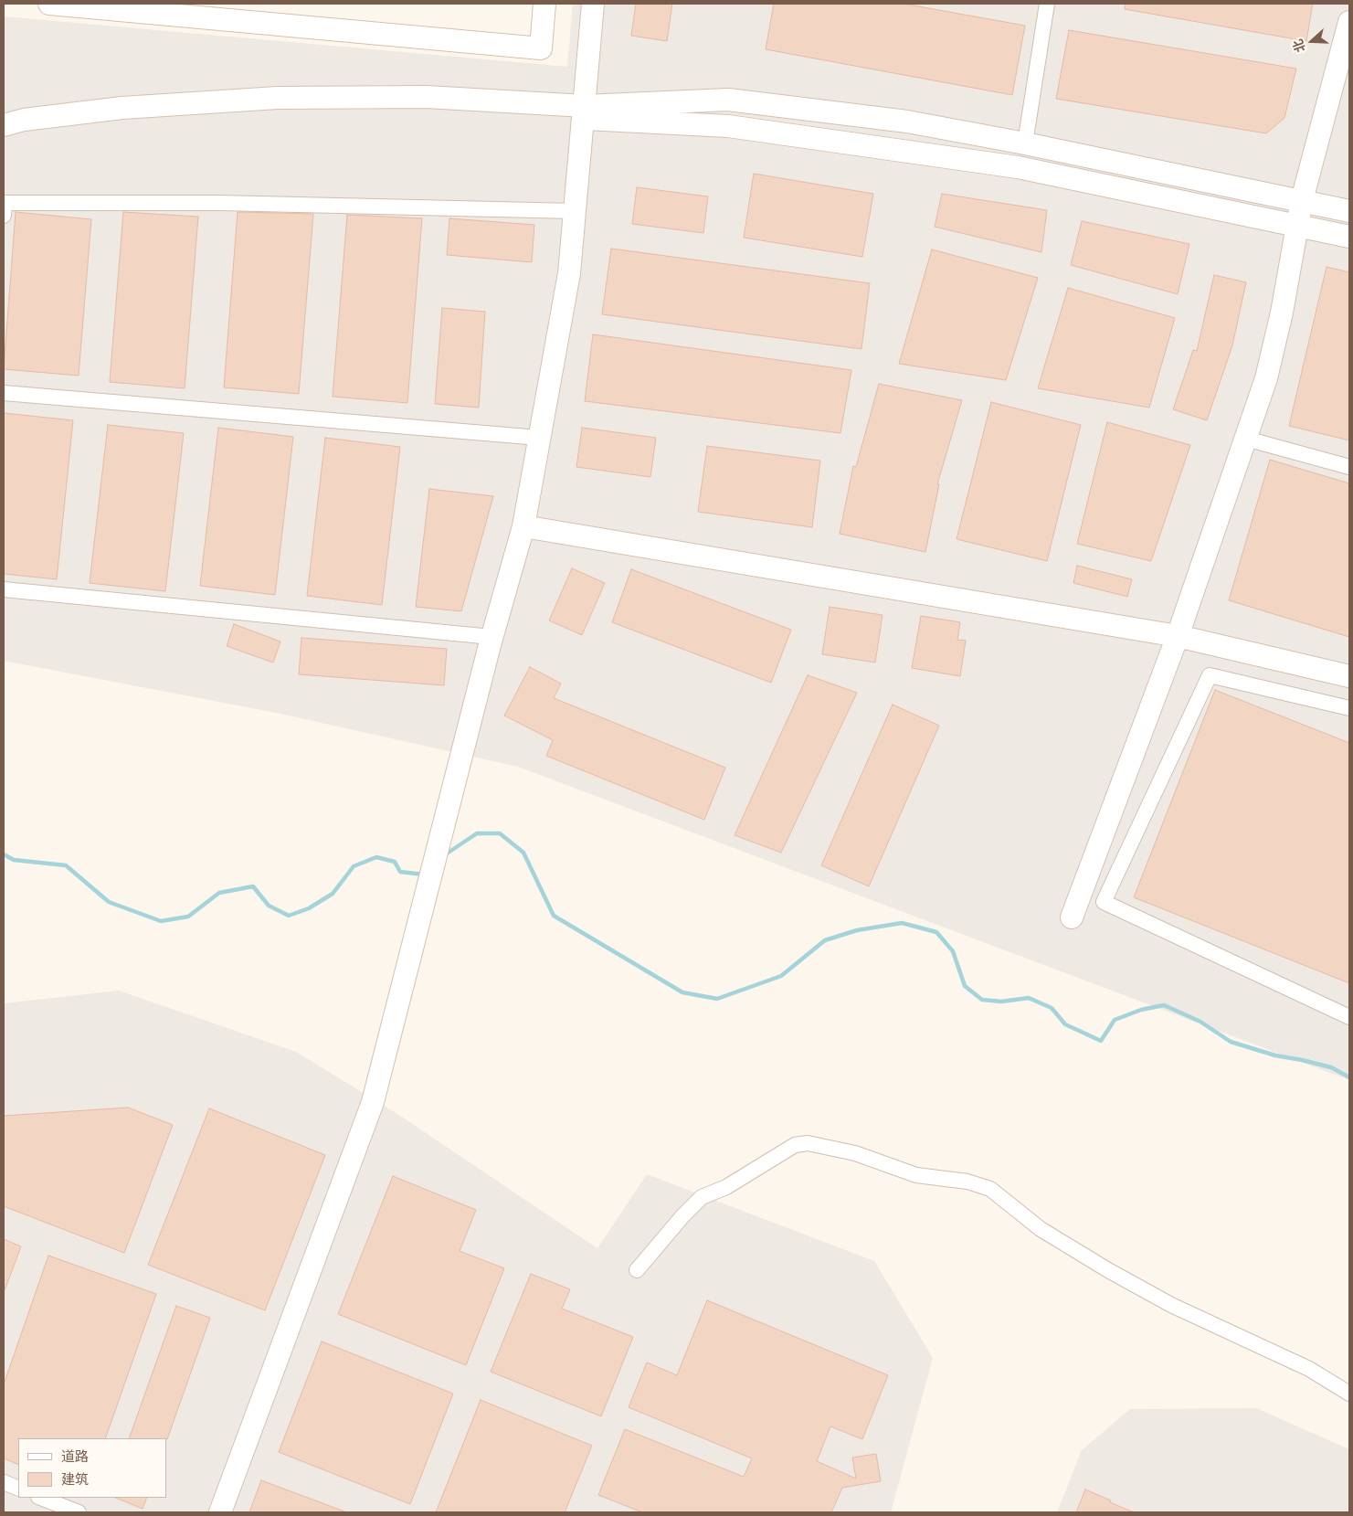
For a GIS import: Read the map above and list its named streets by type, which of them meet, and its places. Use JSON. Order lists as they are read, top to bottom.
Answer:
{
  "legend": ["道路", "建筑"],
  "north": "left"
}
